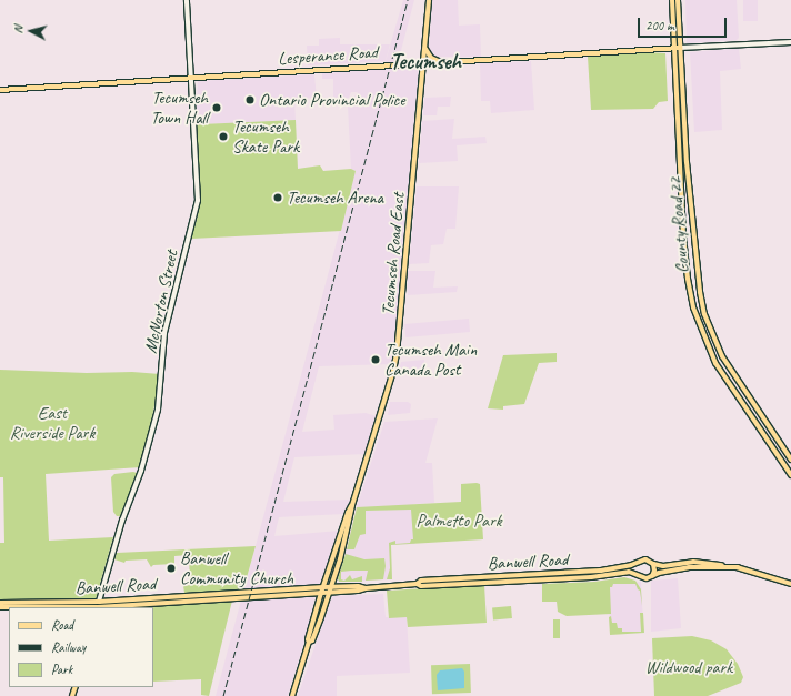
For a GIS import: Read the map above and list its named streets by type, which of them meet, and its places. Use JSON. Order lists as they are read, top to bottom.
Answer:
{
  "streets": {
    "main road": [
      "Lesperance Road",
      "County Road 22",
      "Tecumseh Road East",
      "Banwell Road"
    ],
    "street": ["McNorton Street"]
  },
  "crossings": [
    ["Lesperance Road", "County Road 22"],
    ["Lesperance Road", "Tecumseh Road East"],
    ["Lesperance Road", "McNorton Street"],
    ["Tecumseh Road East", "Banwell Road"],
    ["McNorton Street", "Banwell Road"]
  ],
  "districts": ["Tecumseh"],
  "parks": ["East Riverside Park", "Palmetto Park", "Wildwood park"],
  "places": [
    "Ontario Provincial Police",
    "Tecumseh Town Hall",
    "Tecumseh Skate Park",
    "Tecumseh Arena",
    "Tecumseh Main Canada Post",
    "Banwell Community Church"
  ],
  "legend": ["Road", "Railway", "Park"],
  "scale_bar": "200 m",
  "north": "left"
}
